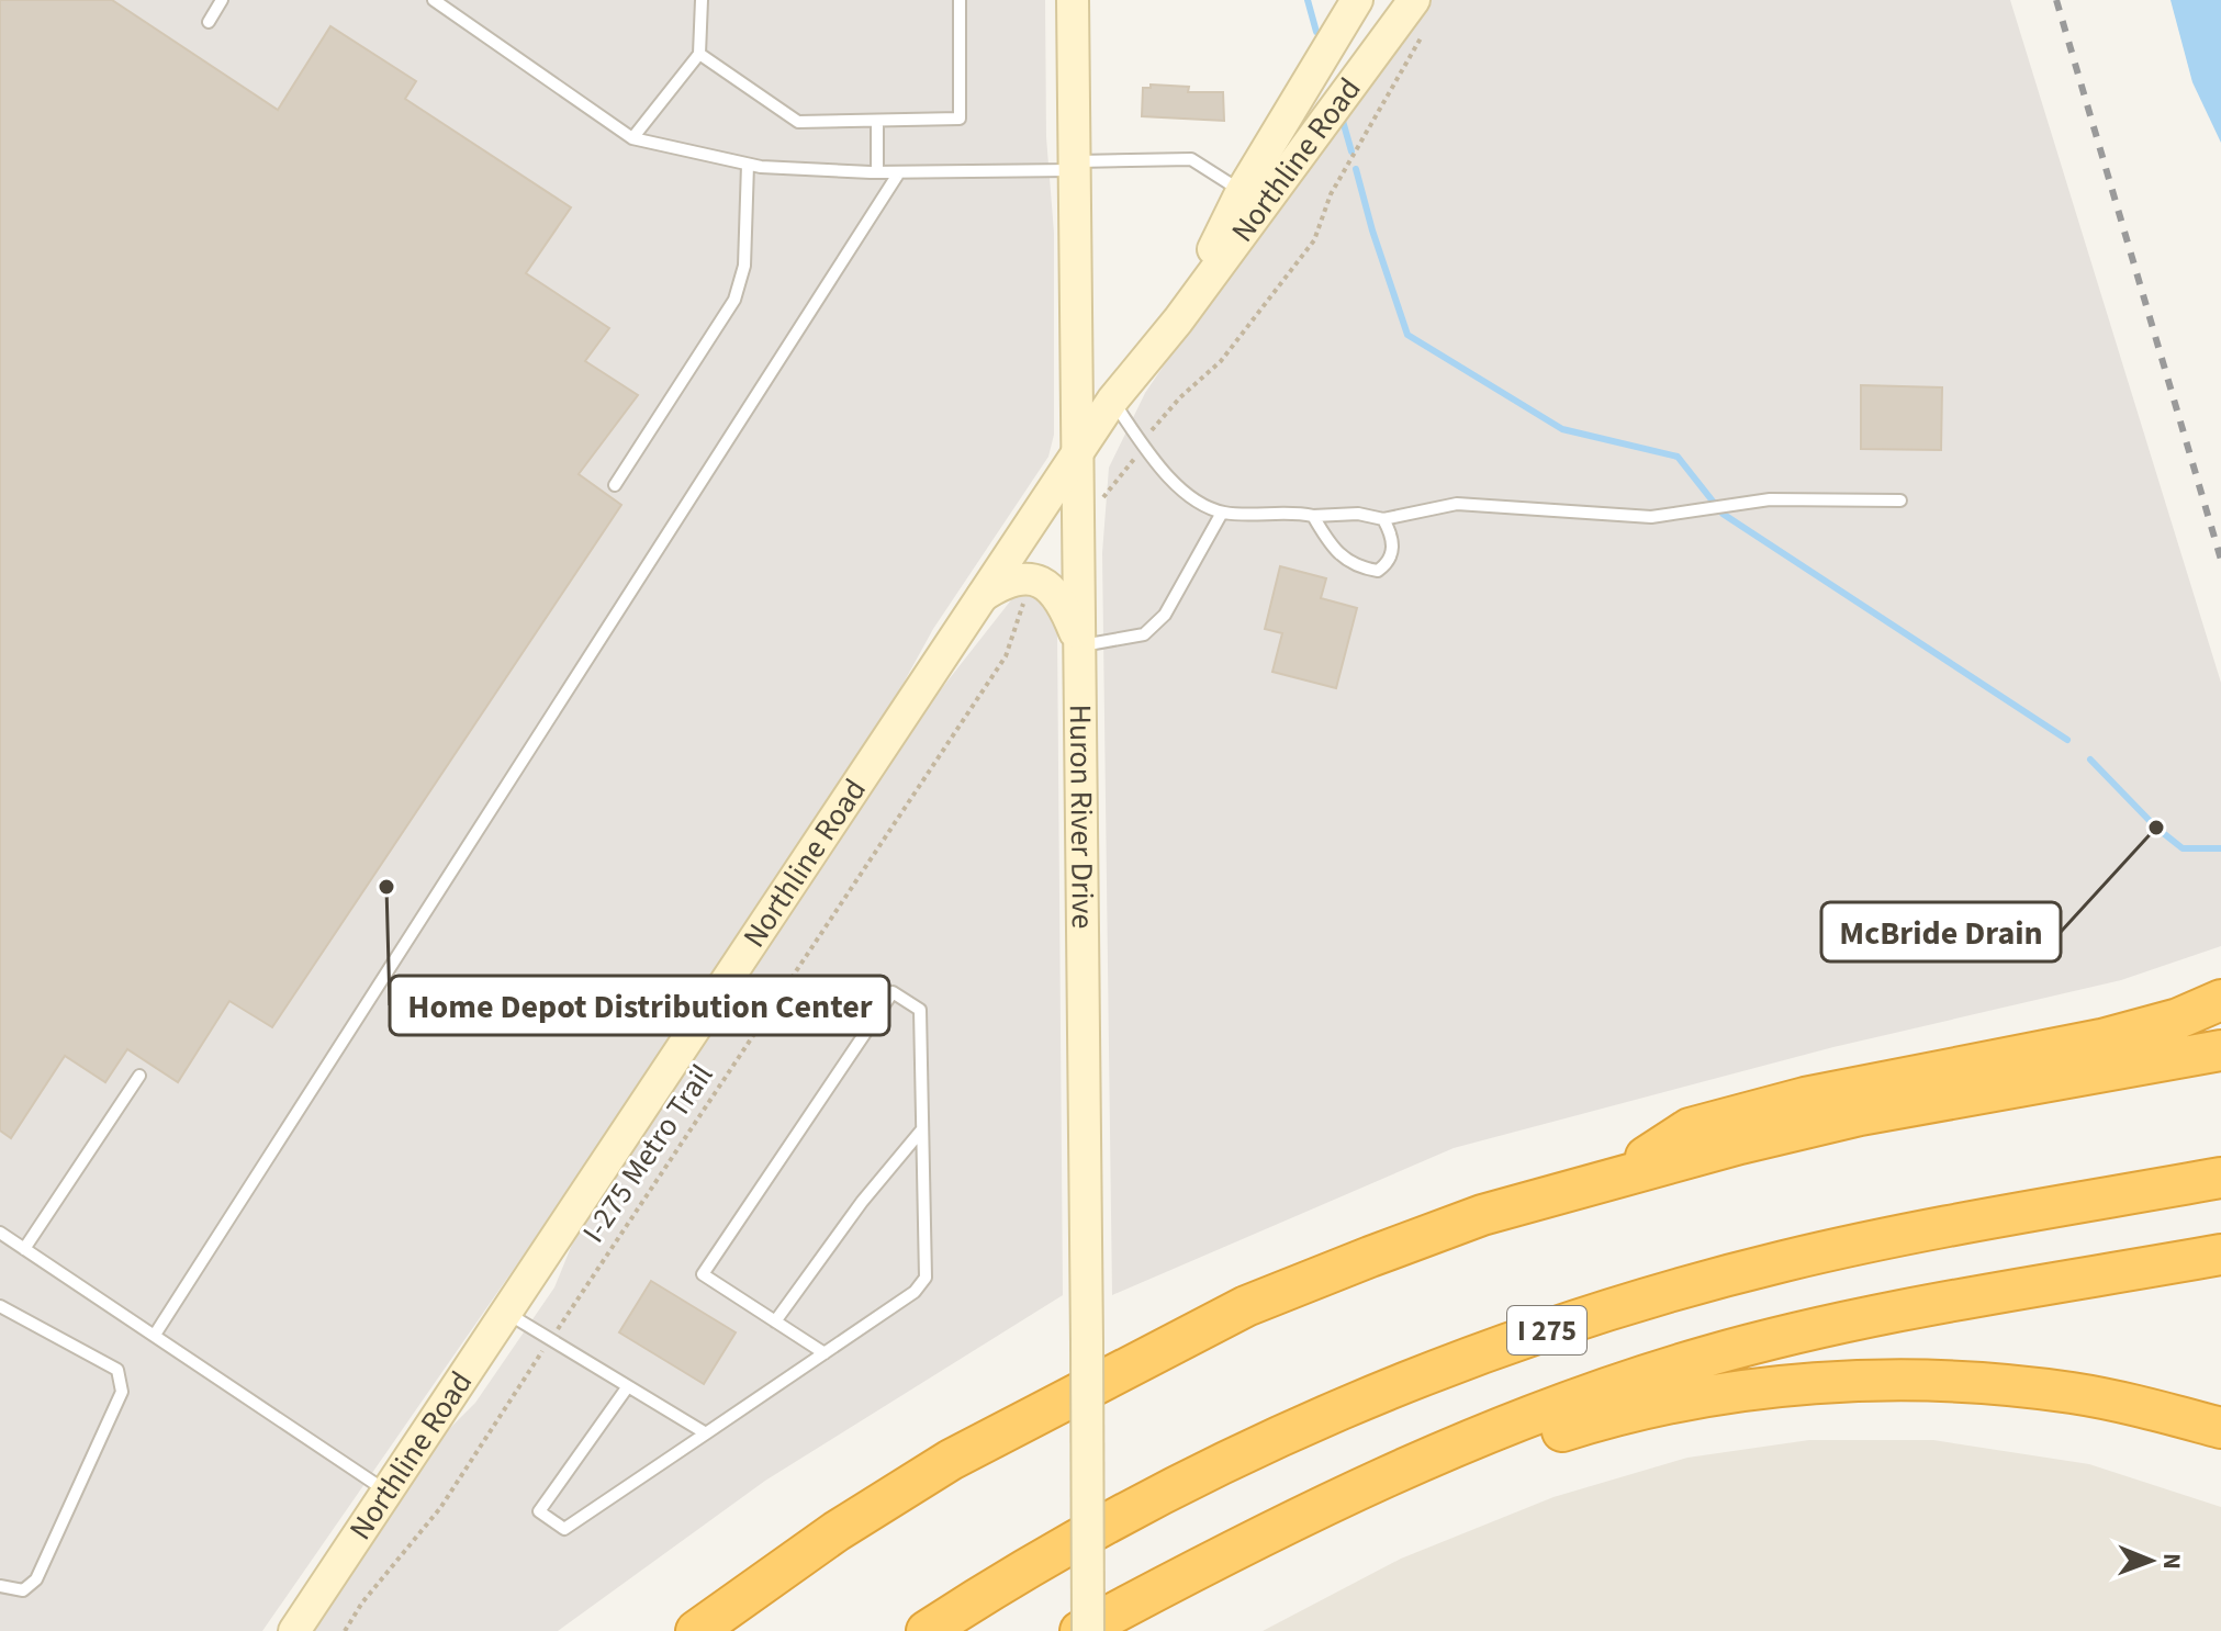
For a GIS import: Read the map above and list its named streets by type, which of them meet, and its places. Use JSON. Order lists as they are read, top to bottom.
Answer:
{
  "streets": {
    "highway": ["I 275"],
    "street": ["Northline Road", "Huron River Drive"],
    "path": ["I-275 Metro Trail"]
  },
  "crossings": [
    ["Northline Road", "Huron River Drive"]
  ],
  "places": ["McBride Drain", "Home Depot Distribution Center"],
  "north": "right"
}
